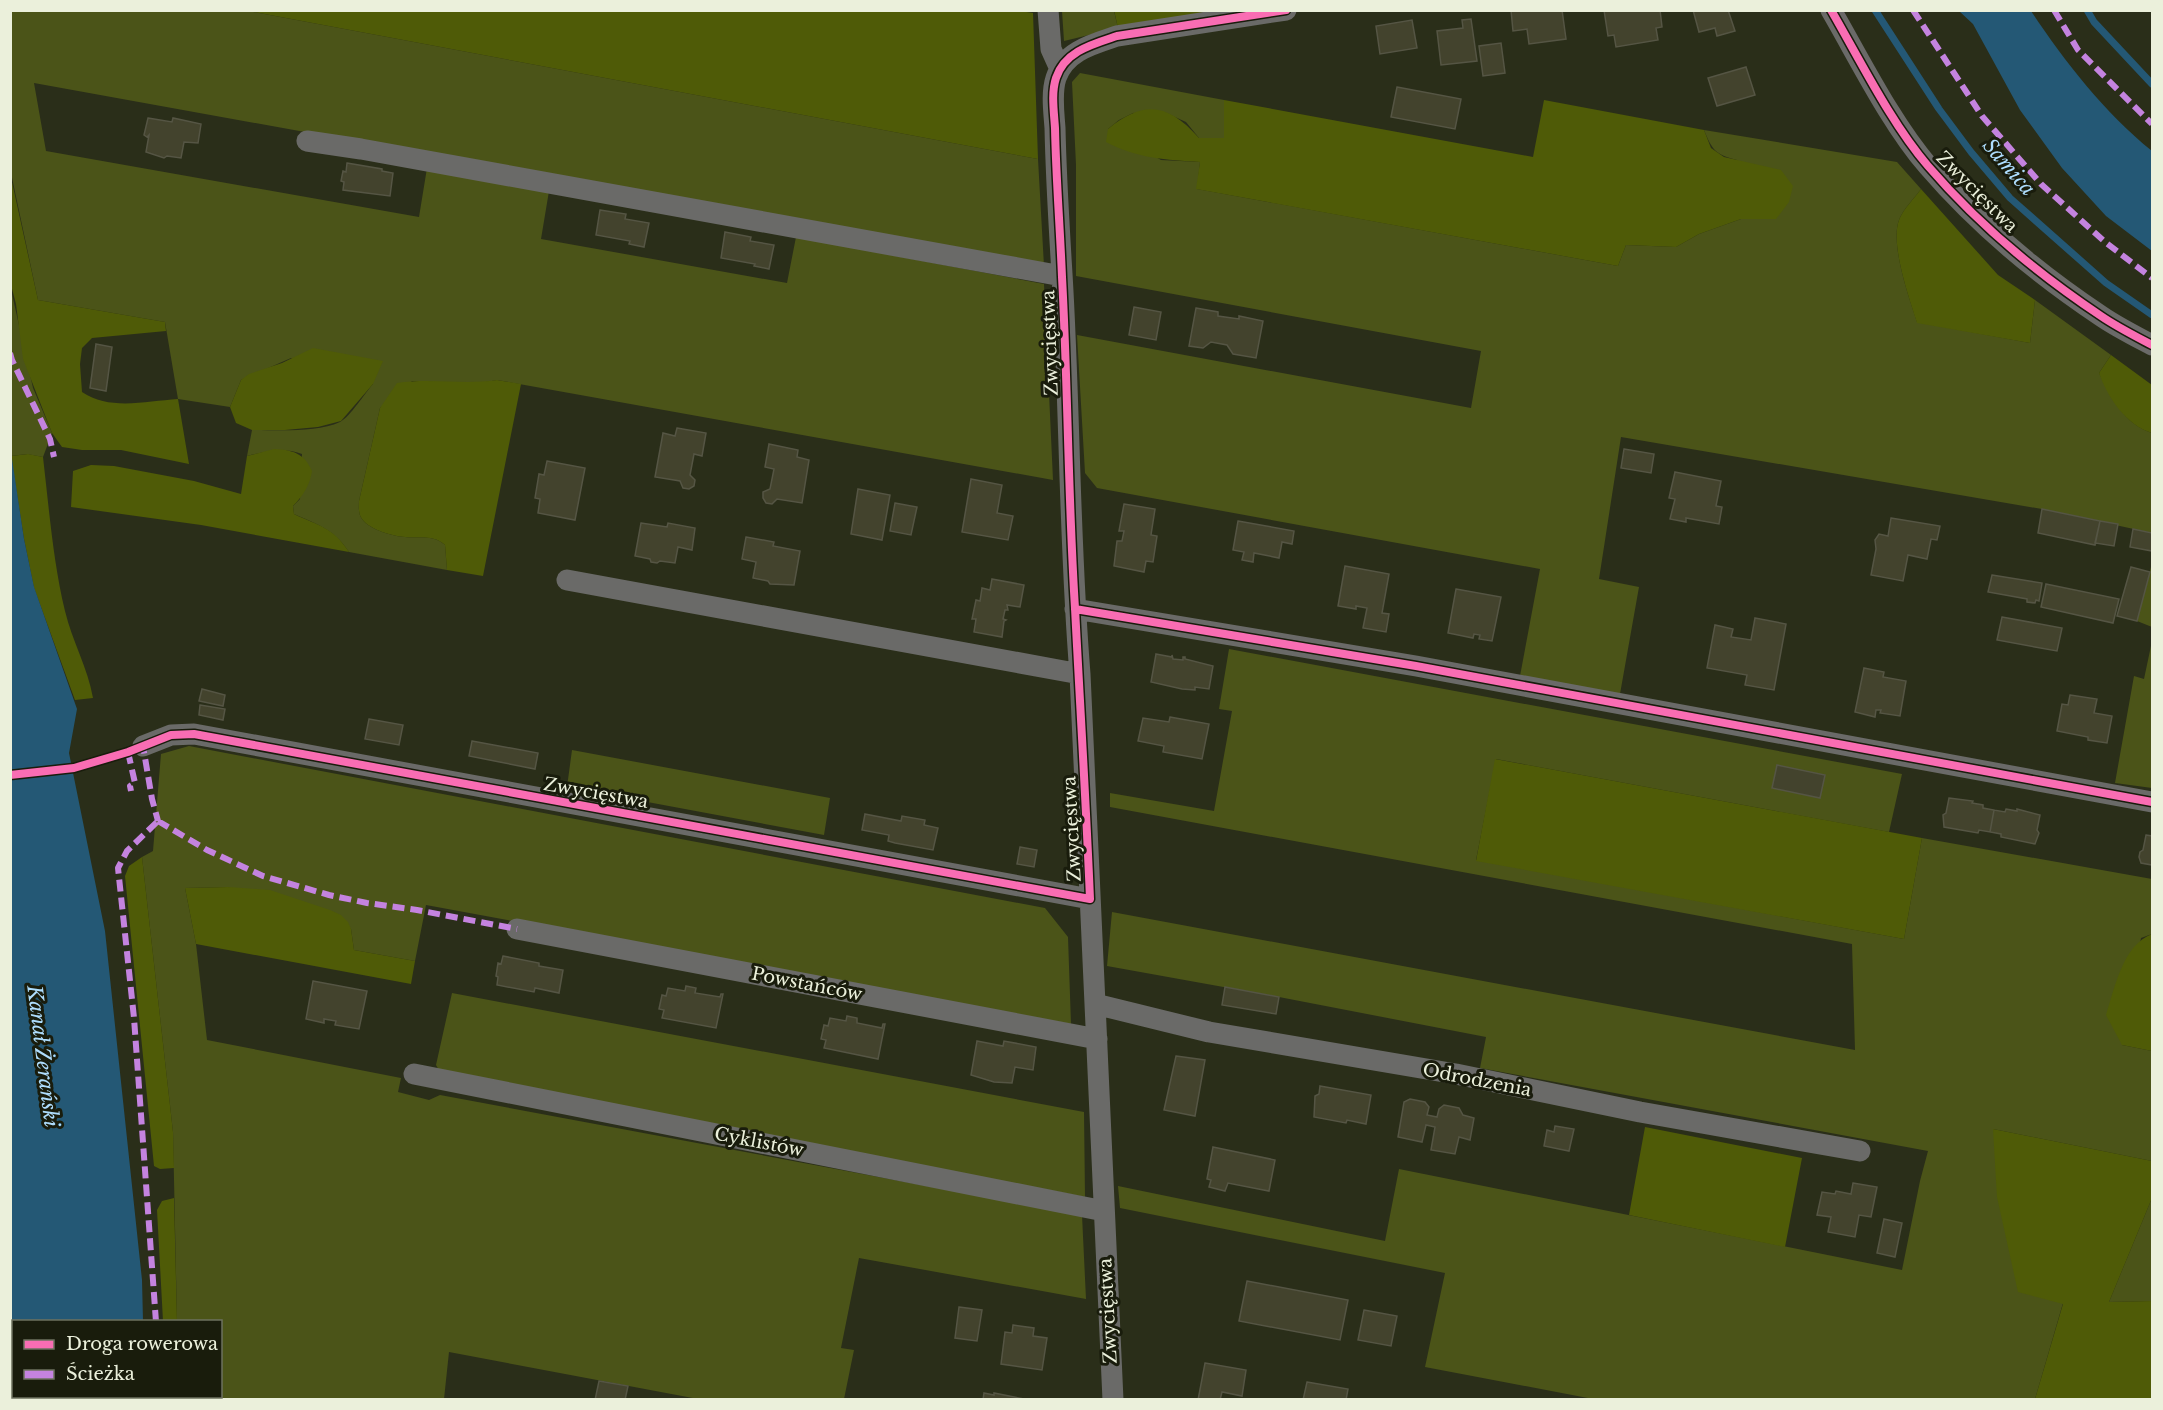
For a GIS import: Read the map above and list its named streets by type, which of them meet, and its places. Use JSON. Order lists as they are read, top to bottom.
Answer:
{
  "streets": {
    "street": [
      "Zwycięstwa",
      "Powstańców",
      "Odrodzenia",
      "Cyklistów"
    ]
  },
  "crossings": [
    ["Zwycięstwa", "Powstańców"],
    ["Zwycięstwa", "Odrodzenia"],
    ["Zwycięstwa", "Cyklistów"]
  ],
  "water": ["Samica", "Kanał Żerański"],
  "legend": ["Droga rowerowa", "Ścieżka"]
}
